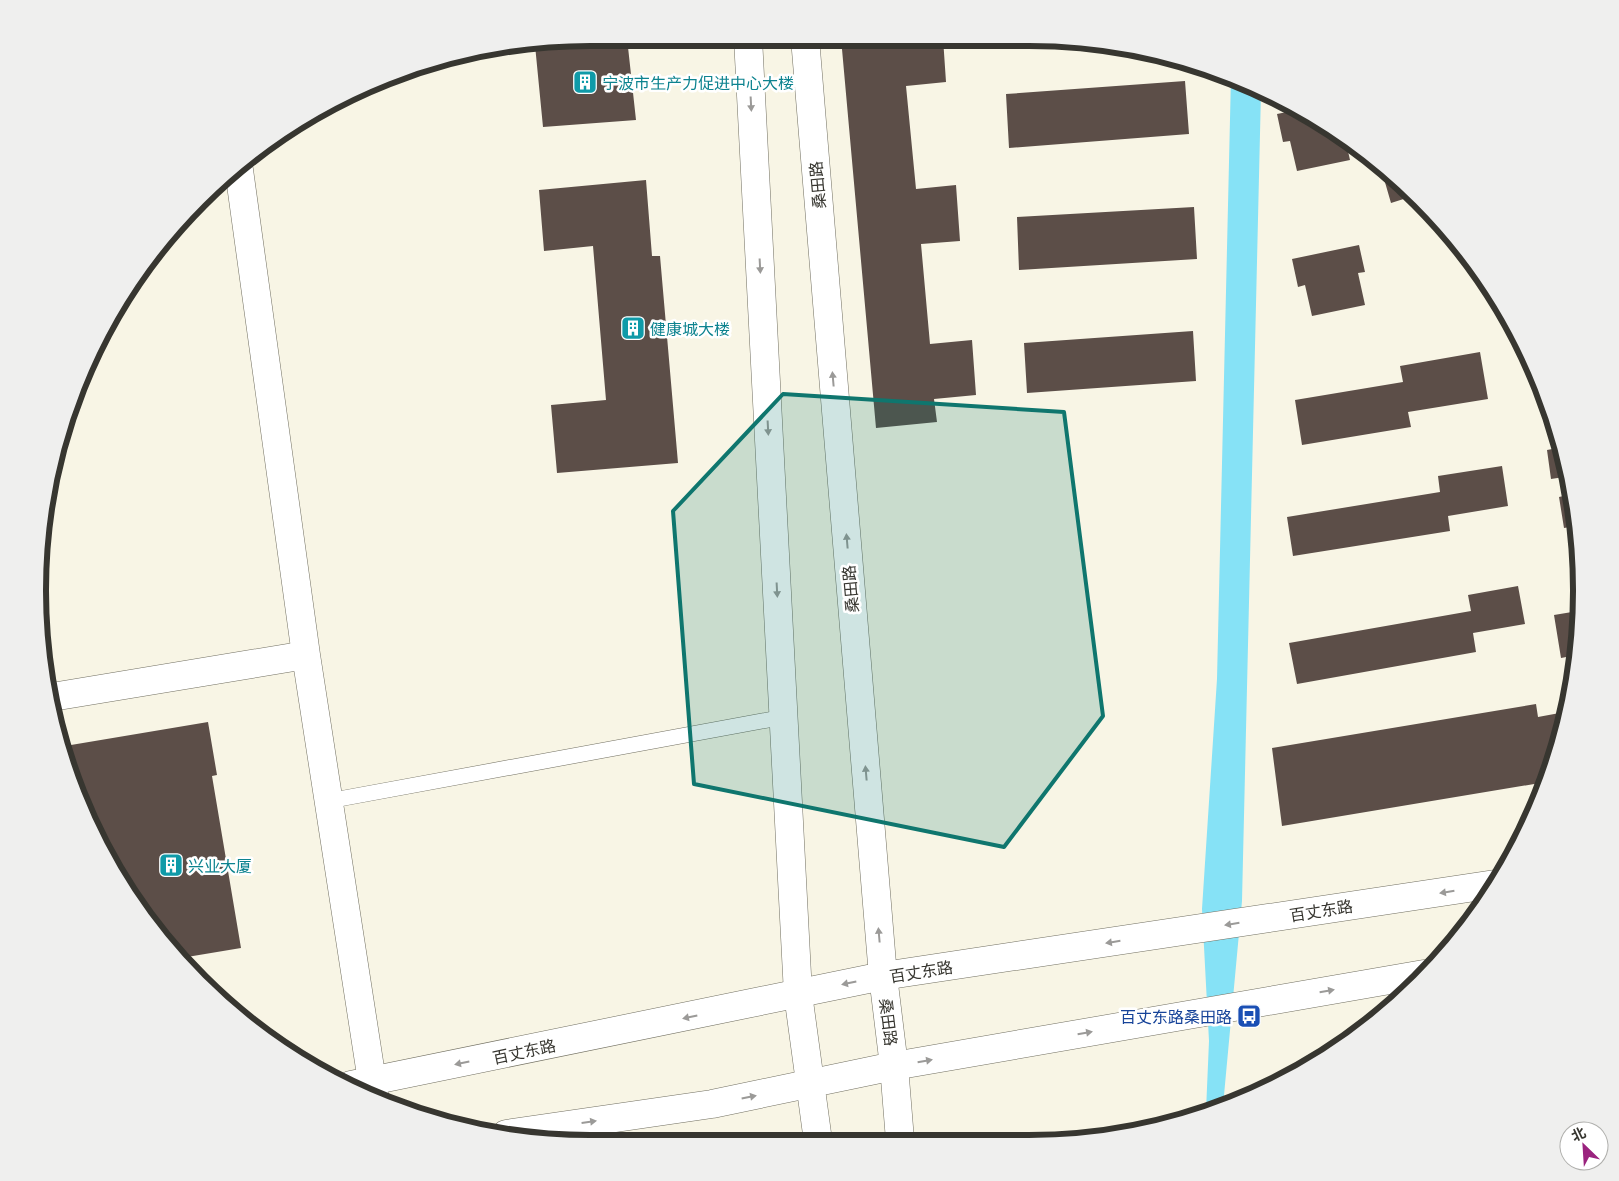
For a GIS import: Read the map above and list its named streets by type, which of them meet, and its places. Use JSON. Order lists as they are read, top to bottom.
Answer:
{
  "streets": {
    "main road": ["桑田路", "百丈东路"]
  },
  "crossings": [
    ["桑田路", "百丈东路"]
  ],
  "places": {
    "building": ["宁波市生产力促进中心大楼", "健康城大楼", "兴业大厦"],
    "bus stop": ["百丈东路桑田路"]
  },
  "north": "top left"
}
